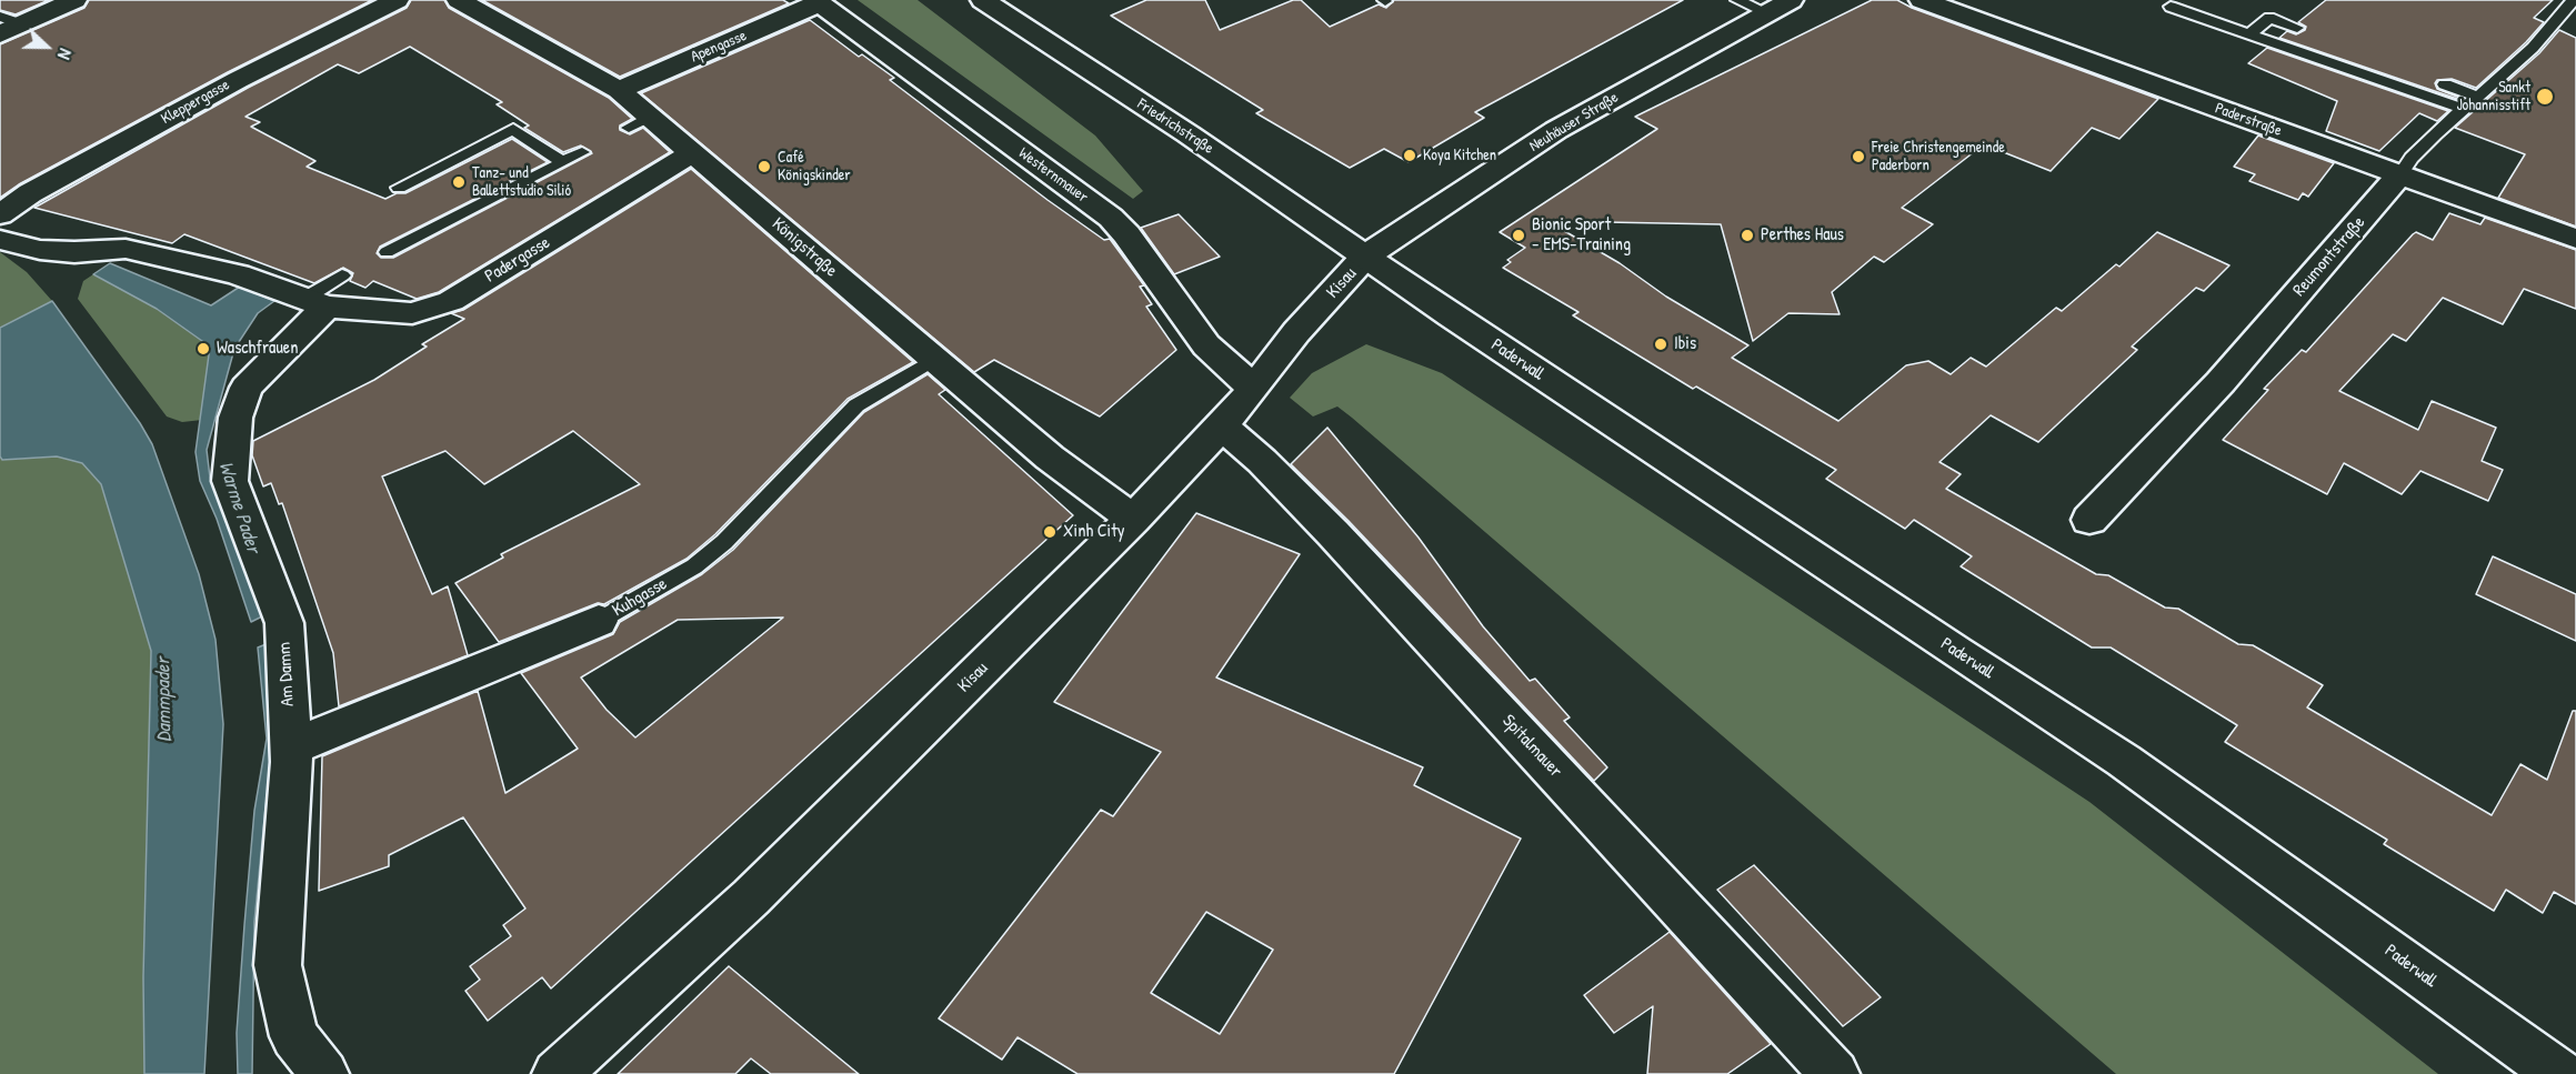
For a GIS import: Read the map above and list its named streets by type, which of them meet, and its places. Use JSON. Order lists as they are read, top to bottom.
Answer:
{
  "streets": {
    "street": [
      "Apengasse",
      "Kleppergasse",
      "Paderstraße",
      "Neuhäuser Straße",
      "Friedrichstraße",
      "Westernmauer",
      "Königstraße",
      "Reumontstraße",
      "Padergasse",
      "Kisau",
      "Paderwall",
      "Kuhgasse",
      "Am Damm",
      "Spitalmauer"
    ]
  },
  "crossings": [
    ["Apengasse", "Westernmauer"],
    ["Apengasse", "Königstraße"],
    ["Paderstraße", "Reumontstraße"],
    ["Neuhäuser Straße", "Friedrichstraße"],
    ["Neuhäuser Straße", "Kisau"],
    ["Neuhäuser Straße", "Paderwall"],
    ["Friedrichstraße", "Kisau"],
    ["Friedrichstraße", "Paderwall"],
    ["Westernmauer", "Kisau"],
    ["Königstraße", "Padergasse"],
    ["Königstraße", "Kisau"],
    ["Königstraße", "Kuhgasse"],
    ["Padergasse", "Am Damm"],
    ["Kisau", "Paderwall"],
    ["Kisau", "Spitalmauer"],
    ["Kuhgasse", "Am Damm"]
  ],
  "water": ["Warme Pader", "Dammpader"],
  "places": [
    "Sankt Johannisstift",
    "Koya Kitchen",
    "Freie Christengemeinde Paderborn",
    "Café Königskinder",
    "Tanz- und Ballettstudio Silió",
    "Bionic Sport - EMS-Training",
    "Perthes Haus",
    "Ibis",
    "Waschfrauen",
    "Xinh City"
  ],
  "north": "right"
}
